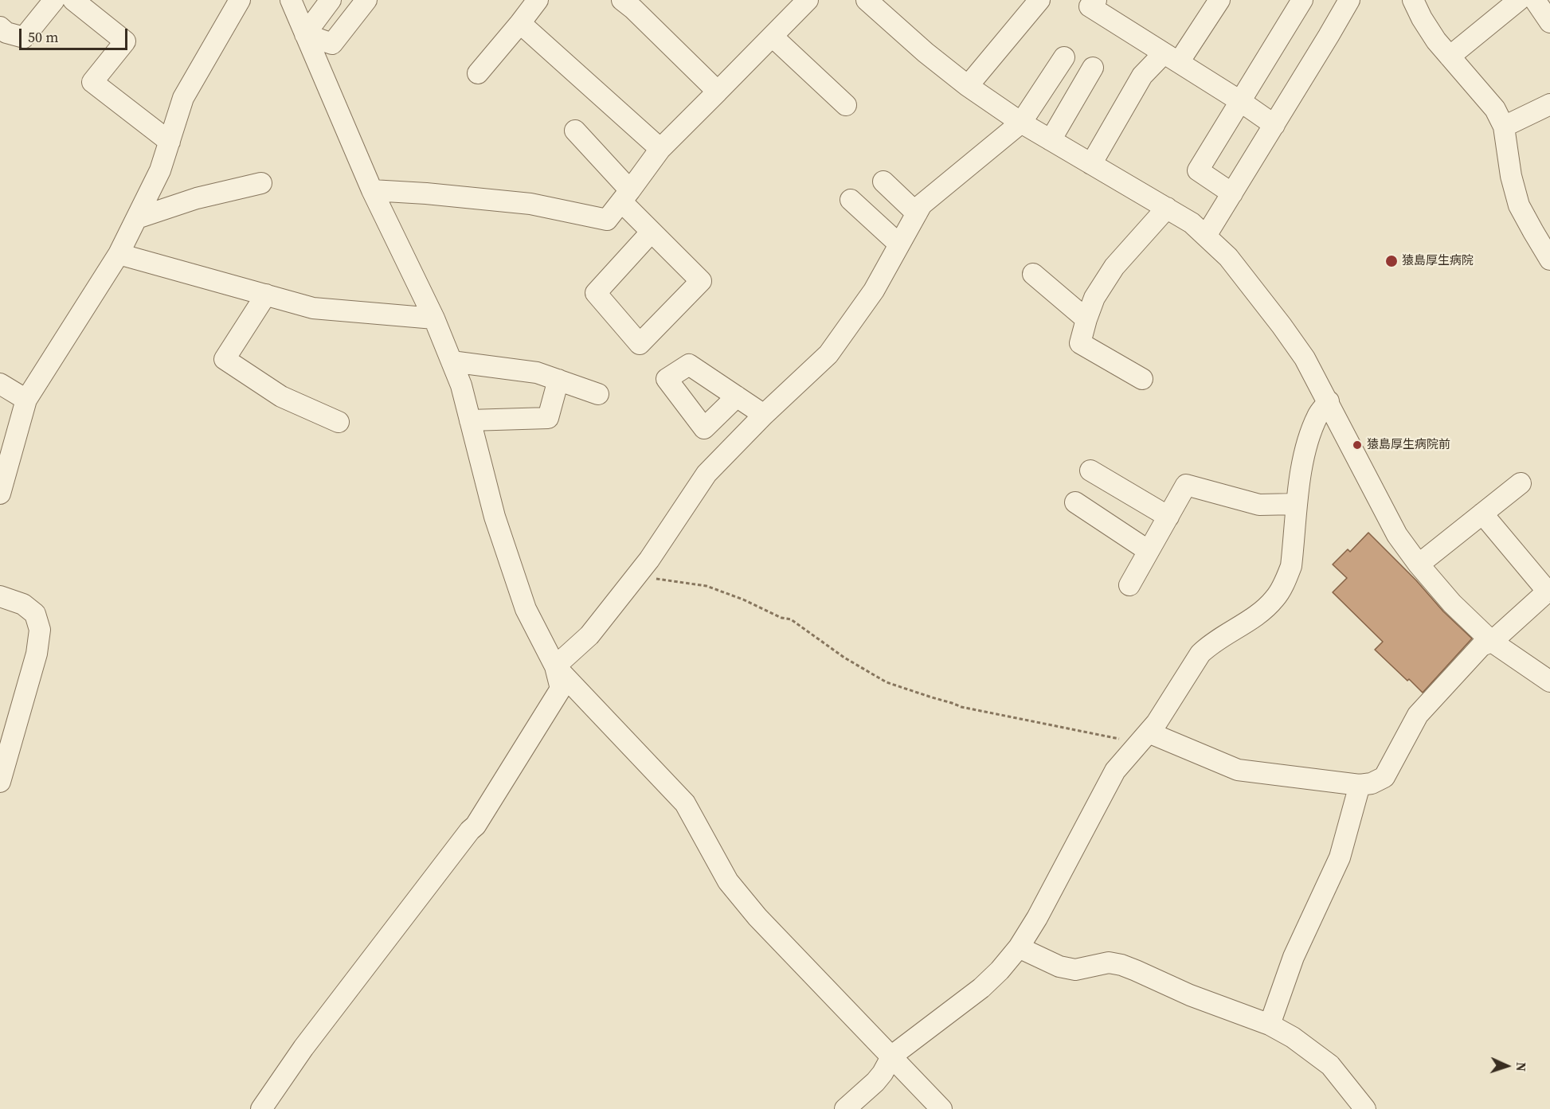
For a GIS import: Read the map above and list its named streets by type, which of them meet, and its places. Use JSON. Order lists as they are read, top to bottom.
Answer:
{
  "places": ["猿島厚生病院", "猿島厚生病院前"],
  "scale_bar": "50 m",
  "north": "right"
}
